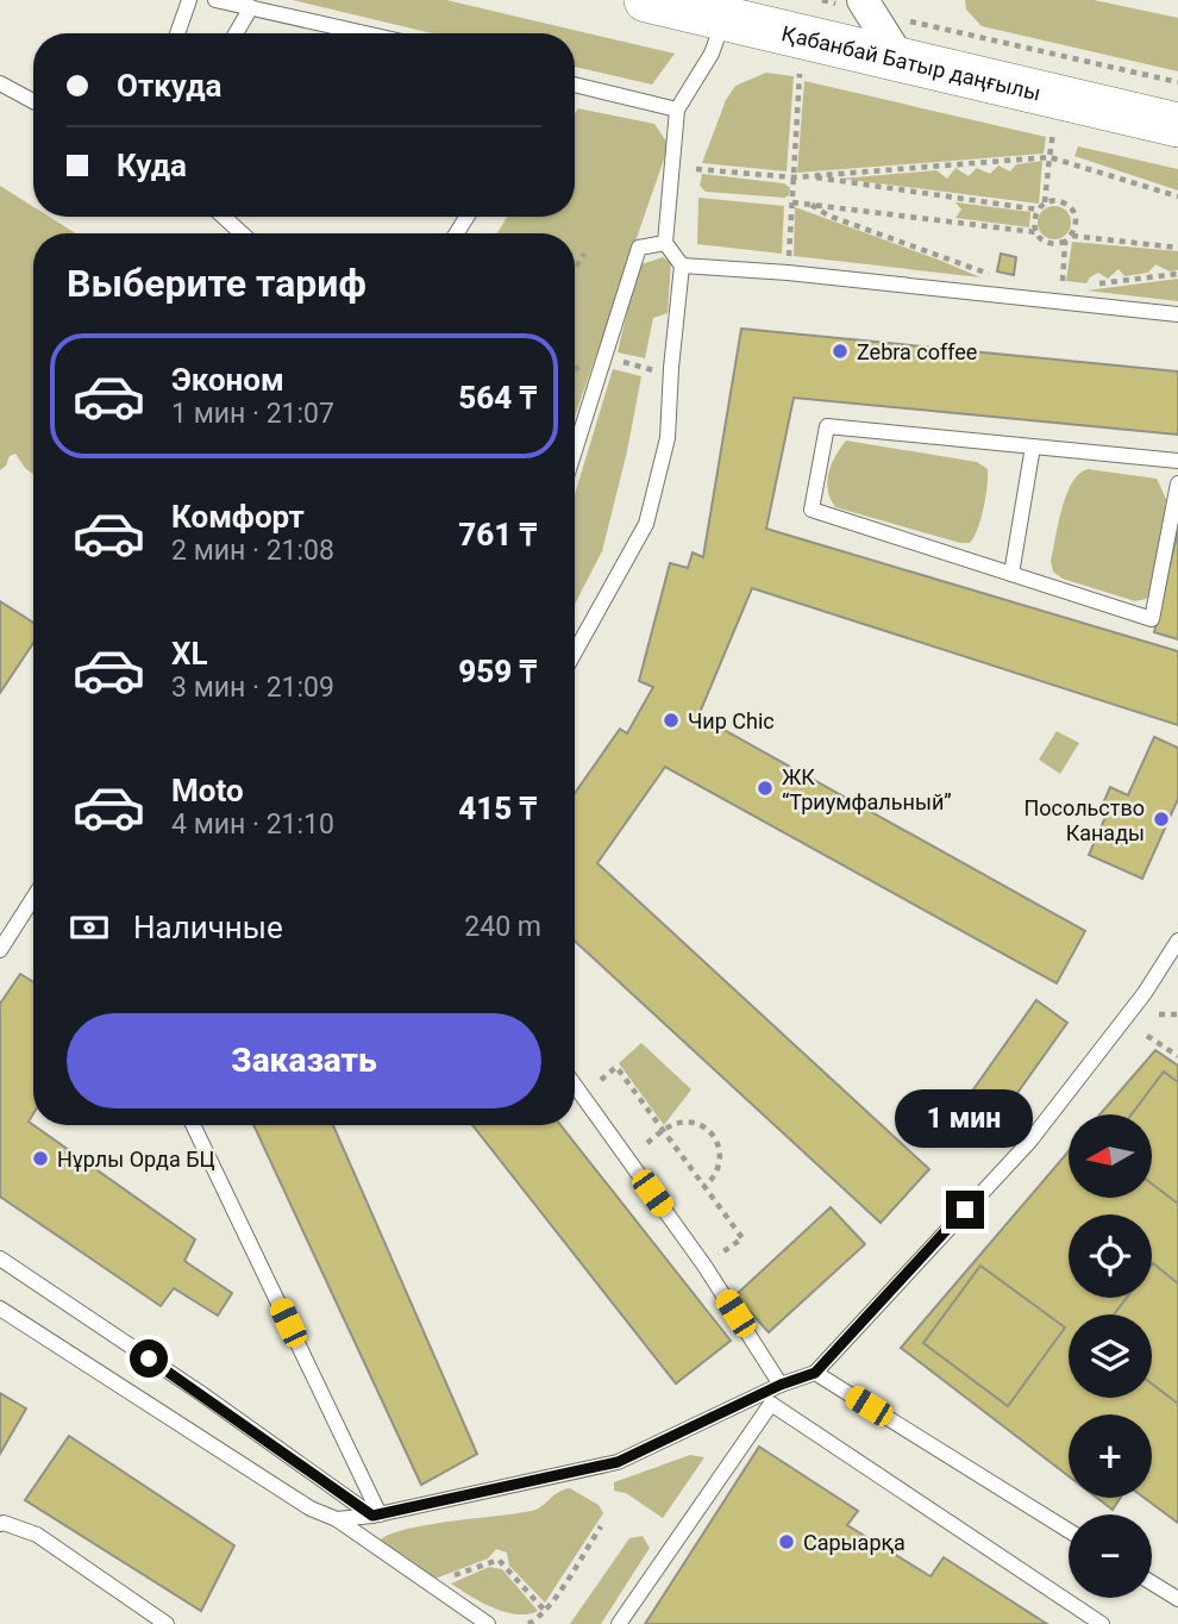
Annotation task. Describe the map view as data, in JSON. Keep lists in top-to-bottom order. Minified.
{"streets":{"main road":["Қабанбай Батыр даңғылы"]},"places":["Zebra coffee","Чир Chic","ЖК “Триумфальный”","Посольство Канады","Нұрлы Орда БЦ","Сарыарқа"],"north":"left","page":{"banner":["Откуда","Куда"],"heading":"Выберите тариф","list":[{"name":"Эконом","note":"1 мин · 21:07","value":"564 ₸"},{"name":"Комфорт","note":"2 мин · 21:08","value":"761 ₸"},{"name":"XL","note":"3 мин · 21:09","value":"959 ₸"},{"name":"Moto","note":"4 мин · 21:10","value":"415 ₸"}],"pay":["Наличные","240 m"],"buttons":"Заказать","bubble":"1 мин","map_buttons":["+","−"]}}
